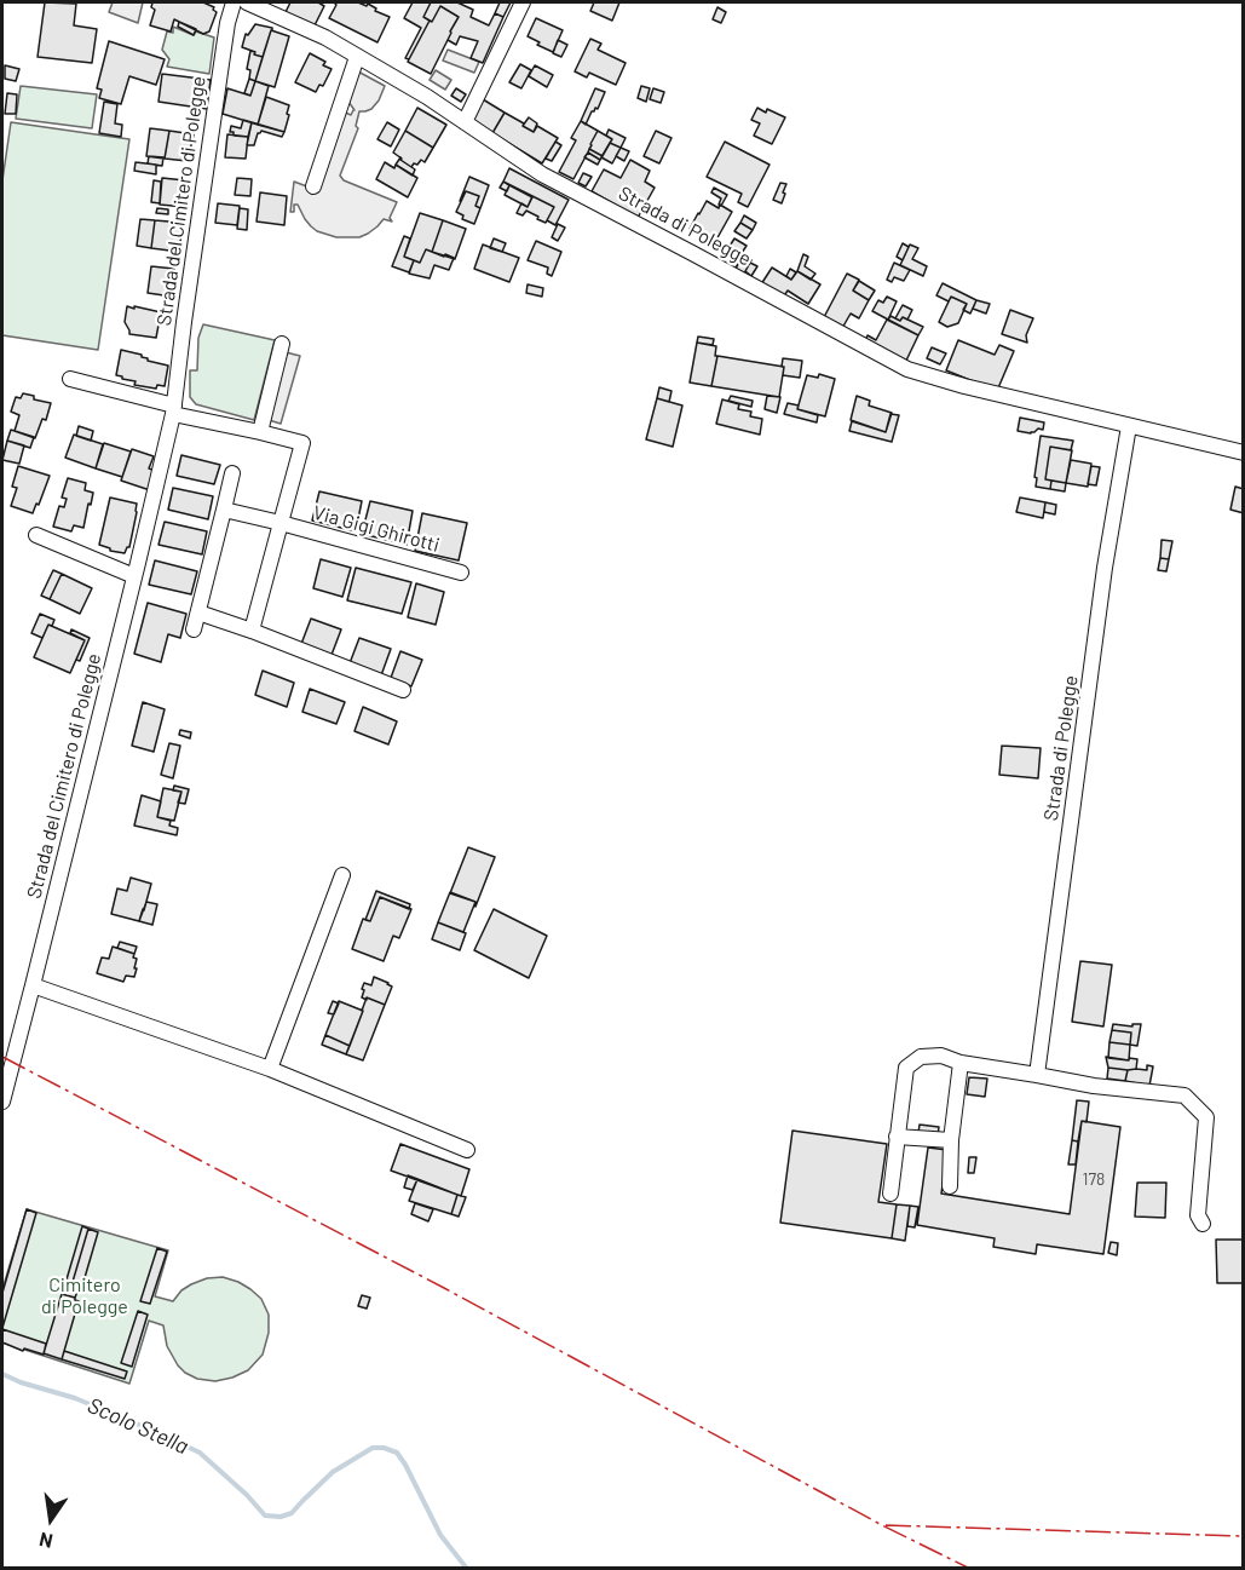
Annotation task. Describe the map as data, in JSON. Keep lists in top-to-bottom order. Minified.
{"streets":{"street":["Strada del Cimitero di Polegge","Strada di Polegge","Via Gigi Ghirotti"]},"crossings":[["Strada del Cimitero di Polegge","Via Gigi Ghirotti"]],"water":["Scolo Stella"],"parks":["Cimitero di Polegge"],"house_numbers":["178"],"north":"bottom"}
